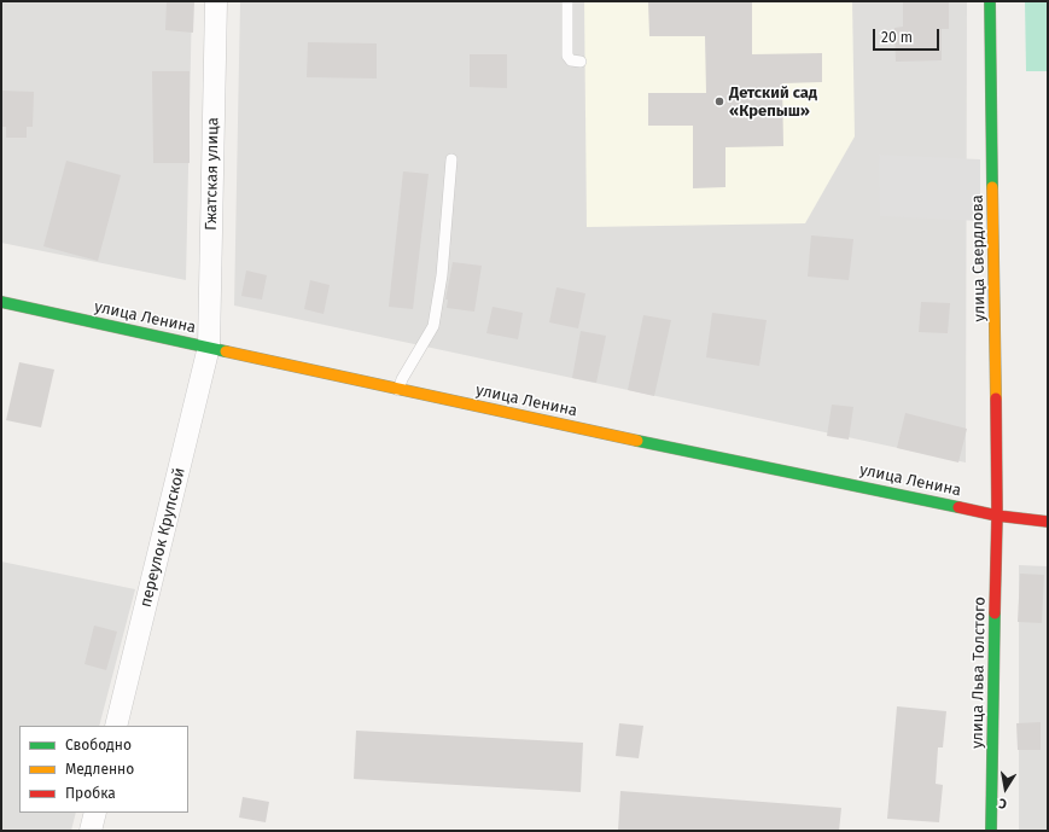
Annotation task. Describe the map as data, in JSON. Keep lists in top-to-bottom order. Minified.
{"streets":{"main road":["улица Свердлова","улица Ленина","улица Льва Толстого"],"street":["Гжатская улица","переулок Крупской"]},"crossings":[["Гжатская улица","улица Ленина"],["Гжатская улица","переулок Крупской"],["улица Свердлова","улица Ленина"],["улица Свердлова","улица Льва Толстого"],["улица Ленина","переулок Крупской"],["улица Ленина","улица Льва Толстого"]],"places":["Детский сад «Крепыш»"],"legend":["Свободно","Медленно","Пробка"],"scale_bar":"20 m","north":"bottom"}
